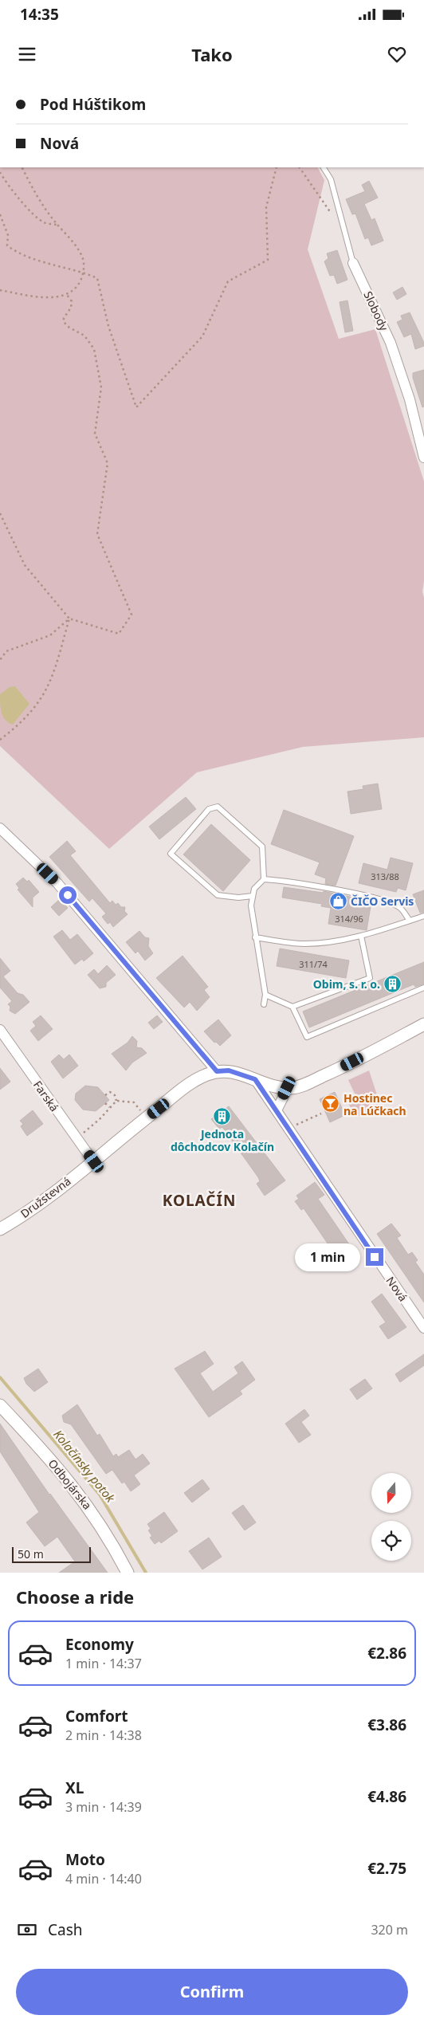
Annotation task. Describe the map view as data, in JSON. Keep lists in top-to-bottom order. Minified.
{"streets":{"street":["Slobody","Farská","Družstevná","Nová","Odbojárska"]},"crossings":[["Farská","Družstevná"],["Družstevná","Nová"]],"districts":["KOLAČÍN"],"water":["Kolačínsky potok"],"places":{"shop":["ČIČO Servis"],"building":["Obim, s. r. o.","Jednota dôchodcov Kolačín"],"bar":["Hostinec na Lúčkach"]},"house_numbers":["313/88","314/96","311/74"],"scale_bar":"50 m","north":"bottom","page":{"status":"14:35","header":"Tako","banner":["Pod Húštikom","Nová"],"bubble":"1 min","scale":"50 m","heading":"Choose a ride","list":[{"name":"Economy","note":"1 min · 14:37","value":"€2.86"},{"name":"Comfort","note":"2 min · 14:38","value":"€3.86"},{"name":"XL","note":"3 min · 14:39","value":"€4.86"},{"name":"Moto","note":"4 min · 14:40","value":"€2.75"}],"pay":["Cash","320 m"],"buttons":"Confirm"}}
